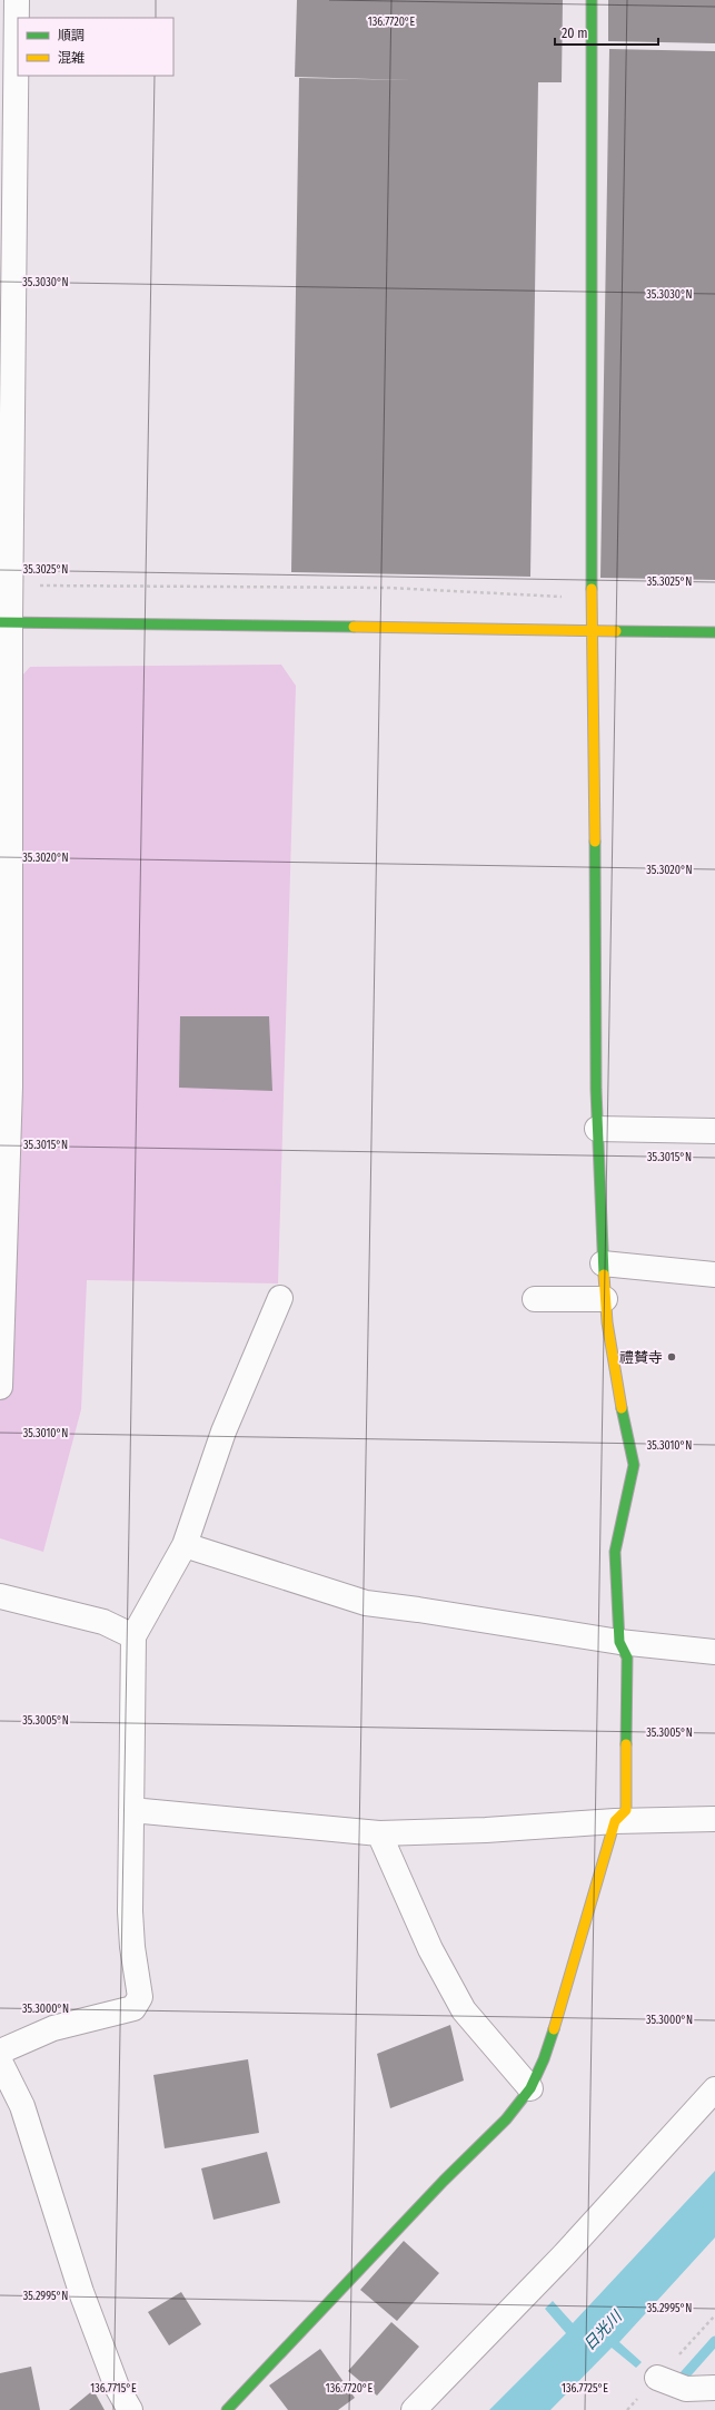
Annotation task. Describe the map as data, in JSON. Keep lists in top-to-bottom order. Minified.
{"water":["日光川"],"places":["禮賛寺"],"legend":["順調","混雑"],"scale_bar":"20 m","coordinates":["136.7720°E","35.3030°N","35.3025°N","35.3020°N","35.3015°N","35.3010°N","35.3005°N","35.3000°N","35.2995°N","136.7715°E","136.7725°E"]}
